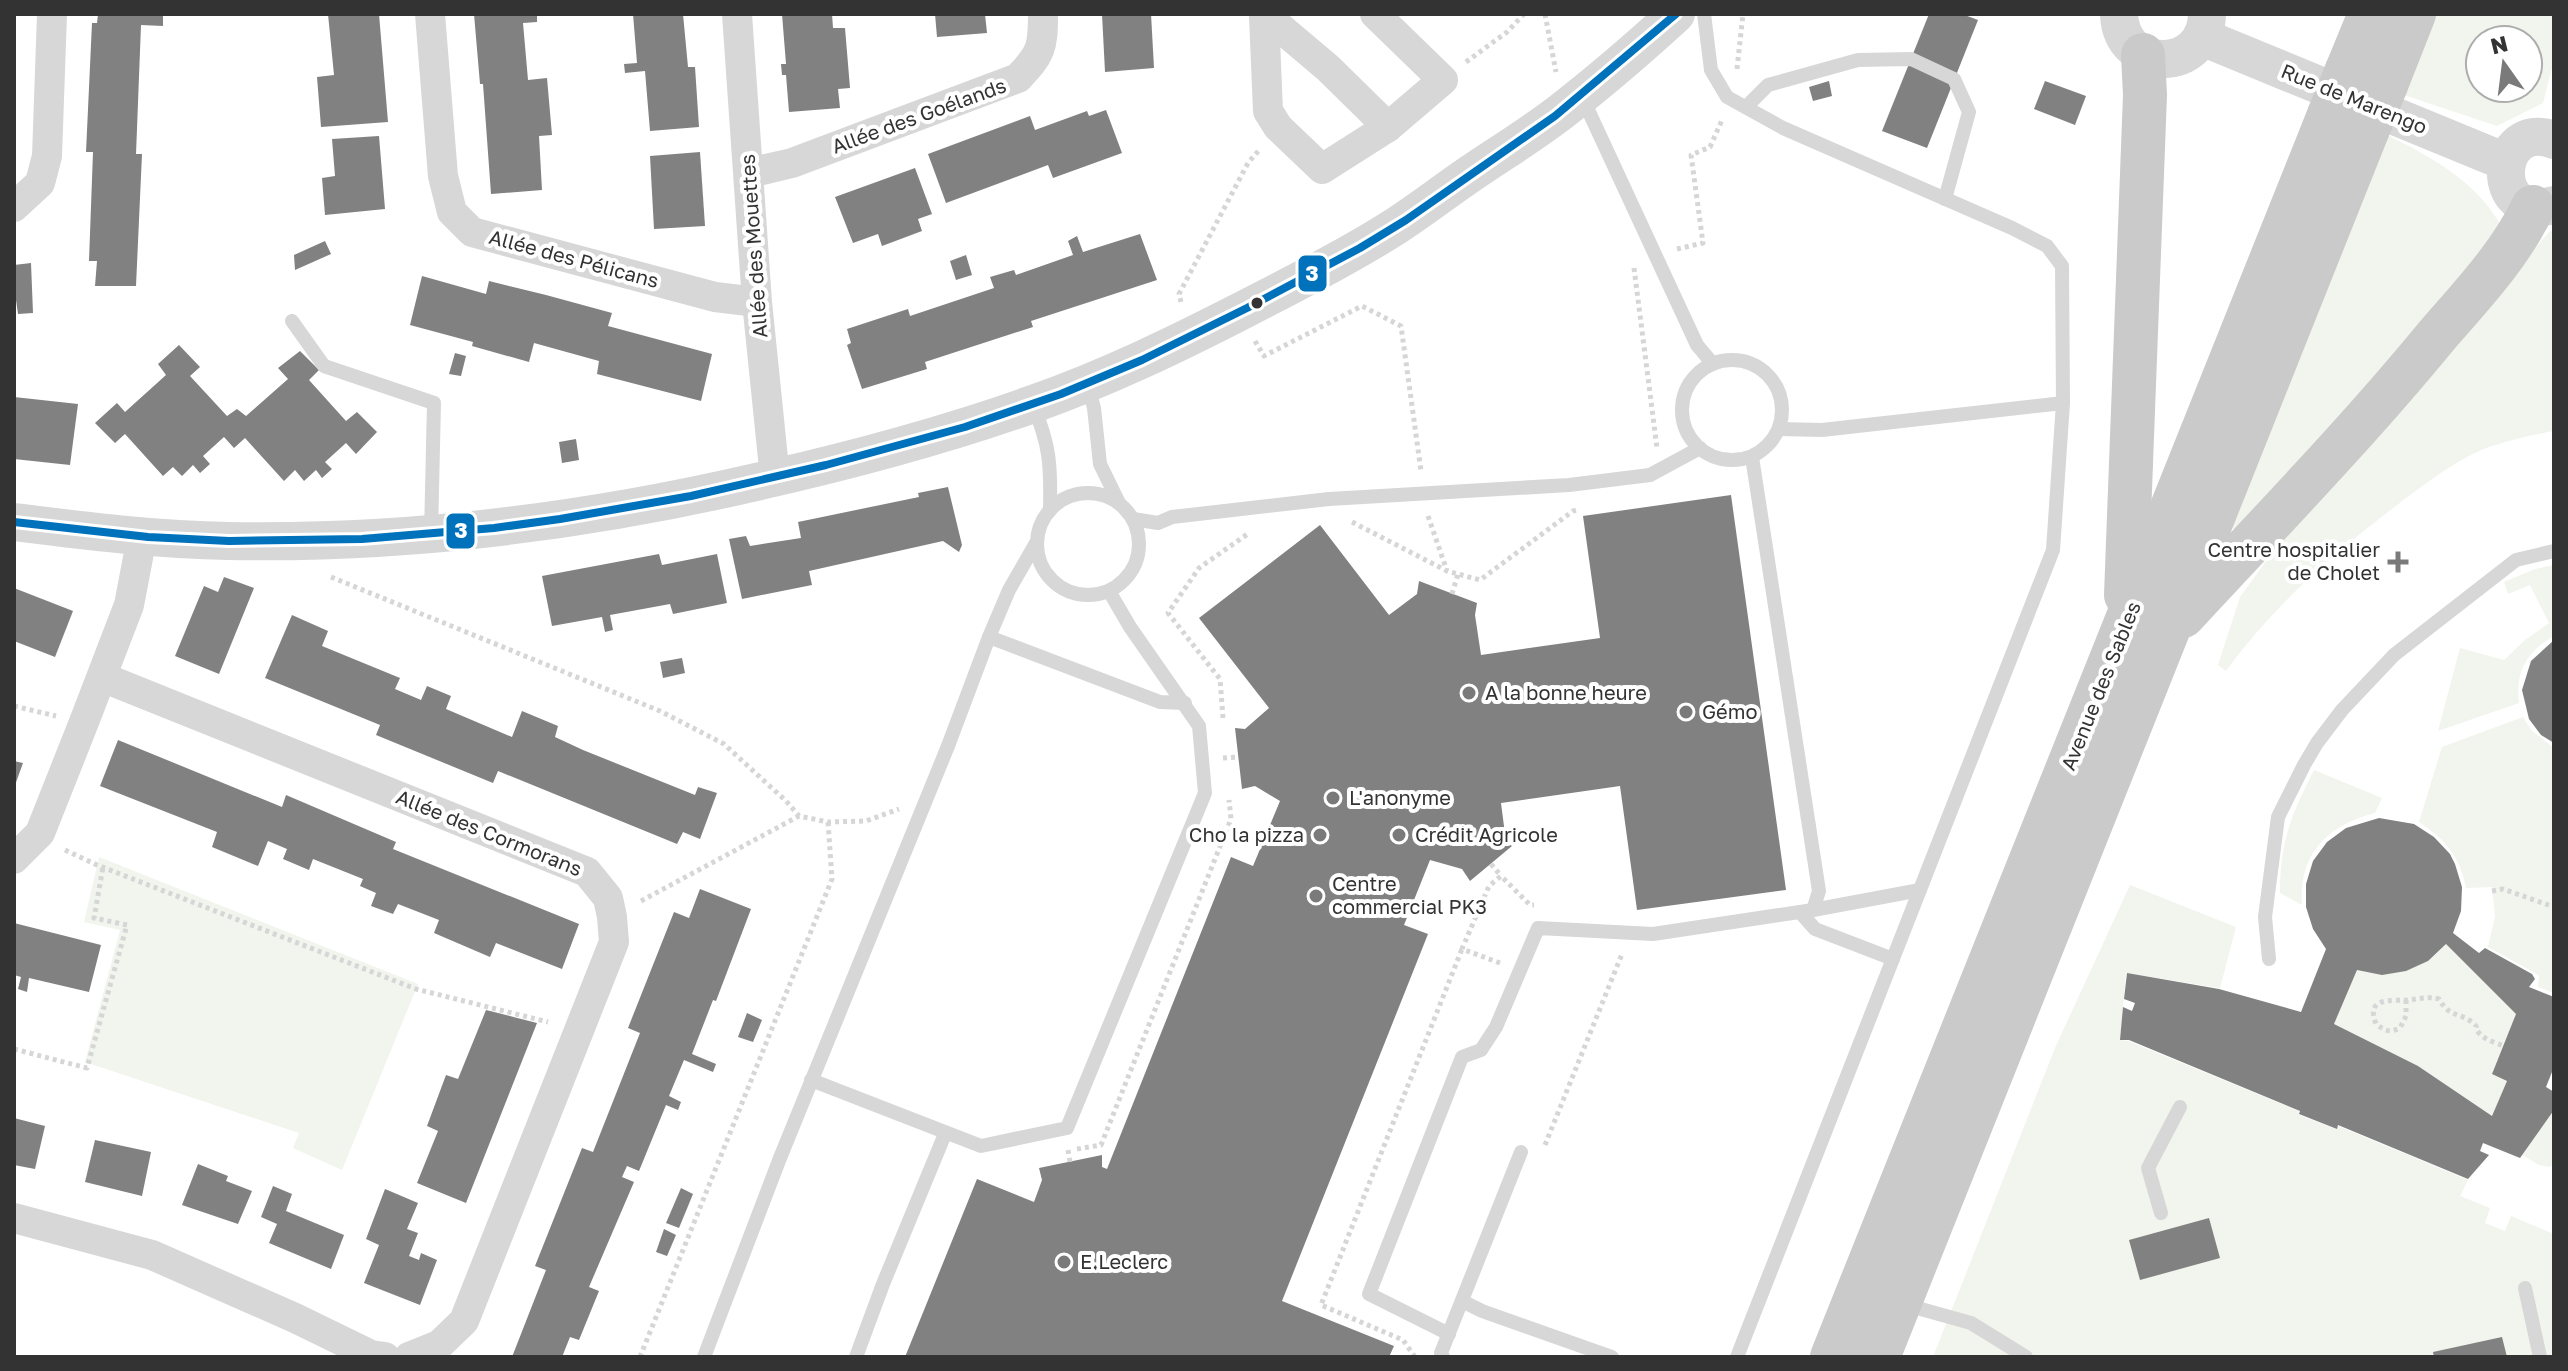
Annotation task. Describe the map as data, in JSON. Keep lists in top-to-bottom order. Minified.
{"streets":{"main road":["Avenue des Sables"],"street":["Rue de Marengo","Allée des Goélands","Allée des Mouettes","Allée des Pélicans","Allée des Cormorans"]},"crossings":[["Rue de Marengo","Avenue des Sables"],["Allée des Goélands","Allée des Mouettes"],["Allée des Mouettes","Allée des Pélicans"]],"places":{"health":["Centre hospitalier de Cholet"],"other":["A la bonne heure","Gémo","L'anonyme","Cho la pizza","Crédit Agricole","Centre commercial PK3","E.Leclerc"]},"lines":["transit line 3"],"north":"top"}
